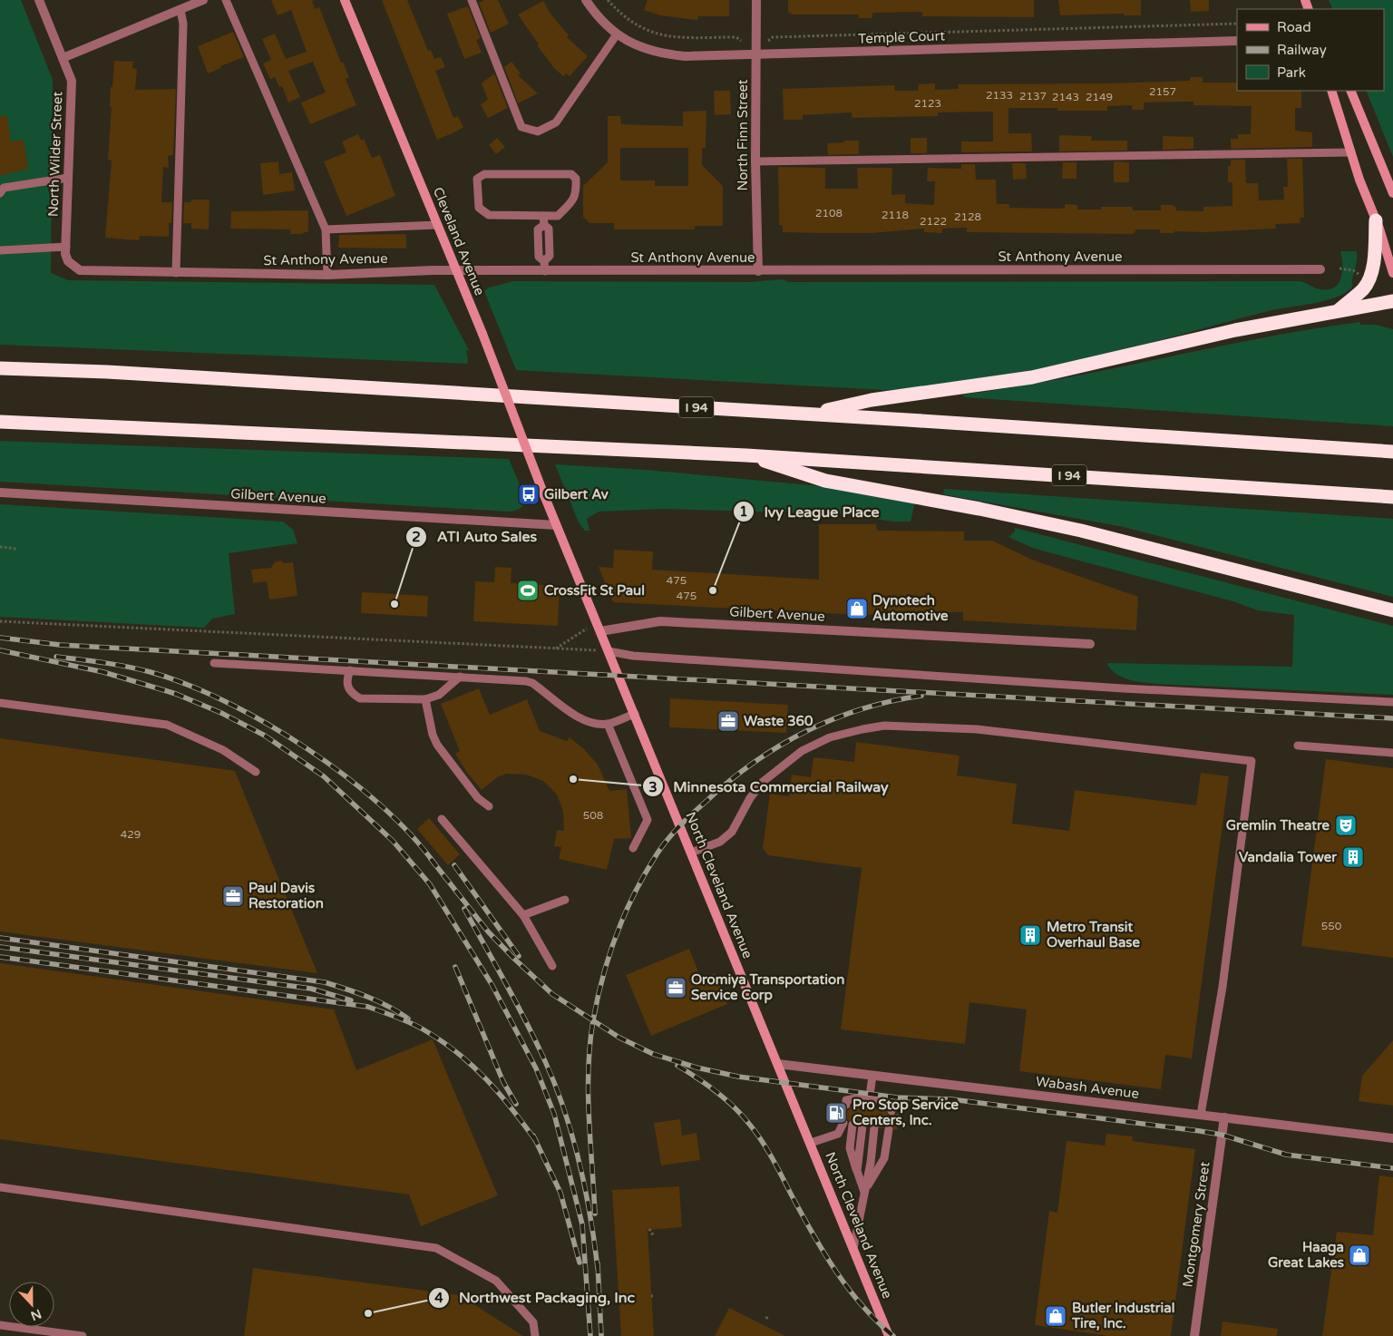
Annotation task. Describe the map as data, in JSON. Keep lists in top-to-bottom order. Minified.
{"streets":{"highway":["I 94"],"street":["Temple Court","North Finn Street","North Wilder Street","Cleveland Avenue","St Anthony Avenue","Gilbert Avenue","North Cleveland Avenue","Wabash Avenue","Montgomery Street"]},"crossings":[["Temple Court","North Finn Street"],["North Finn Street","St Anthony Avenue"],["North Wilder Street","St Anthony Avenue"],["Cleveland Avenue","St Anthony Avenue"],["Cleveland Avenue","North Cleveland Avenue"],["Gilbert Avenue","North Cleveland Avenue"],["North Cleveland Avenue","Wabash Avenue"],["Wabash Avenue","Montgomery Street"]],"places":{"bus stop":["Gilbert Av"],"sports":["CrossFit St Paul"],"other":["Ivy League Place","ATI Auto Sales","Minnesota Commercial Railway","Northwest Packaging, Inc"],"shop":["Dynotech Automotive","Haaga Great Lakes","Butler Industrial Tire, Inc."],"office":["Waste 360","Paul Davis Restoration","Oromiya Transportation Service Corp"],"theatre":["Gremlin Theatre"],"building":["Vandalia Tower","Metro Transit Overhaul Base"],"fuel station":["Pro Stop Service Centers, Inc."]},"house_numbers":["2157","2133","2137","2143","2149","2123","2108","2118","2128","2122","475","475","508","429","550"],"legend":["Road","Railway","Park"],"north":"bottom"}
